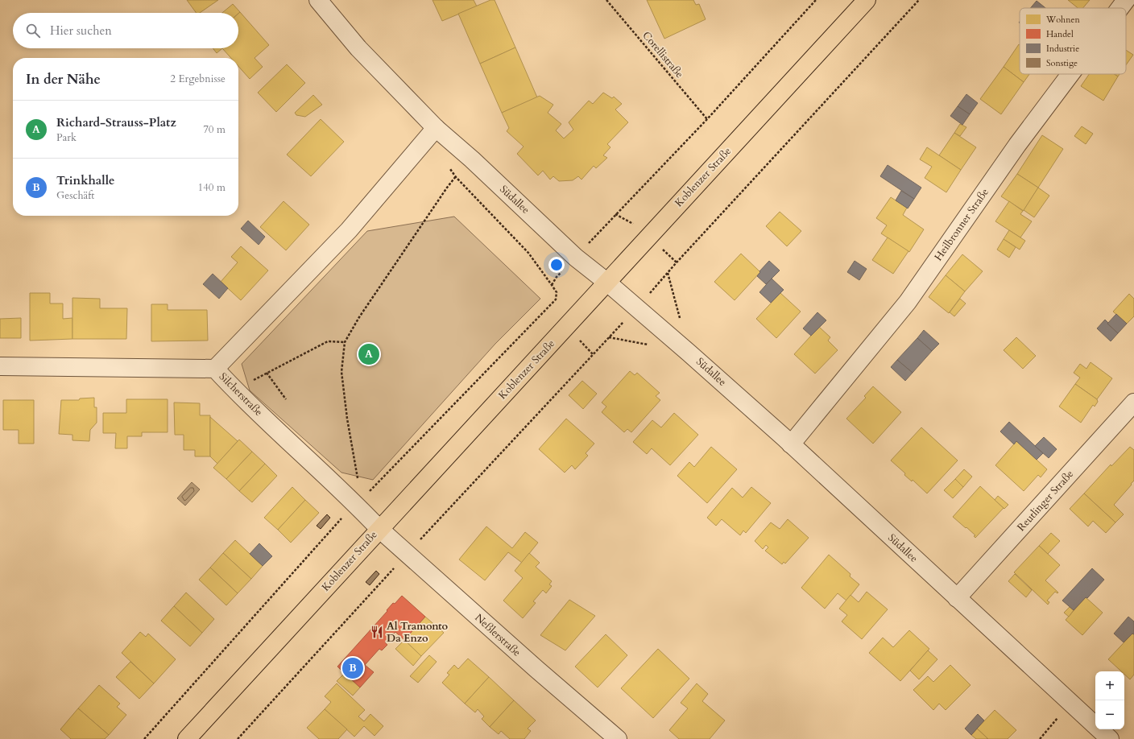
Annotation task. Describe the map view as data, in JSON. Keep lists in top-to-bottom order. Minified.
{"streets":{"main road":["Koblenzer Straße"],"street":["Südallee","Heilbronner Straße","Silcherstraße","Reutlinger Straße","Neßlerstraße"],"path":["Corellistraße"]},"crossings":[["Koblenzer Straße","Südallee"],["Koblenzer Straße","Silcherstraße"],["Koblenzer Straße","Neßlerstraße"],["Südallee","Heilbronner Straße"],["Südallee","Reutlinger Straße"],["Silcherstraße","Neßlerstraße"]],"places":{"restaurant":["Al Tramonto Da Enzo"]},"legend":["Wohnen","Handel","Industrie","Sonstige"],"page":{"search":"Hier suchen","heading":["In der Nähe","2 Ergebnisse"],"list":[{"mark":"A","name":"Richard-Strauss-Platz","note":"Park","value":"70 m"},{"mark":"B","name":"Trinkhalle","note":"Geschäft","value":"140 m"}],"pins":["A","B"],"map_buttons":["+","−"]}}
